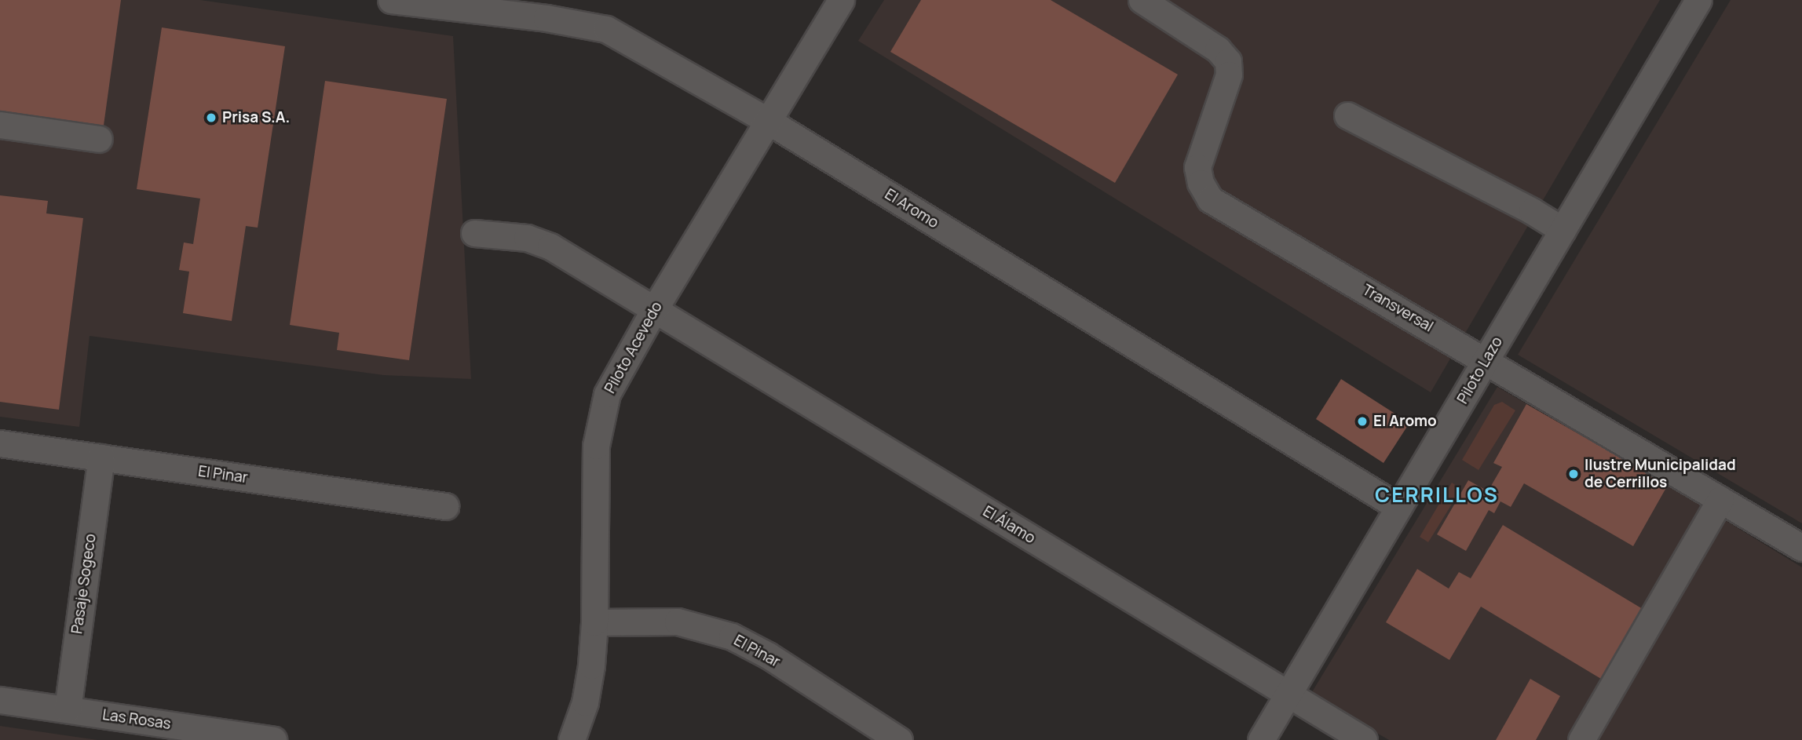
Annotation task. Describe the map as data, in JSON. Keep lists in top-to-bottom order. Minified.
{"streets":{"street":["El Aromo","Transversal","Piloto Acevedo","Piloto Lazo","El Pinar","El Álamo","Pasaje Sogeco","Las Rosas"]},"crossings":[["El Aromo","Piloto Acevedo"],["El Aromo","Piloto Lazo"],["Transversal","Piloto Lazo"],["Piloto Acevedo","El Pinar"],["Piloto Acevedo","El Álamo"],["Piloto Lazo","El Álamo"],["El Pinar","Pasaje Sogeco"],["Pasaje Sogeco","Las Rosas"]],"districts":["CERRILLOS"],"places":["Prisa S.A.","El Aromo","Ilustre Municipalidad de Cerrillos"]}
